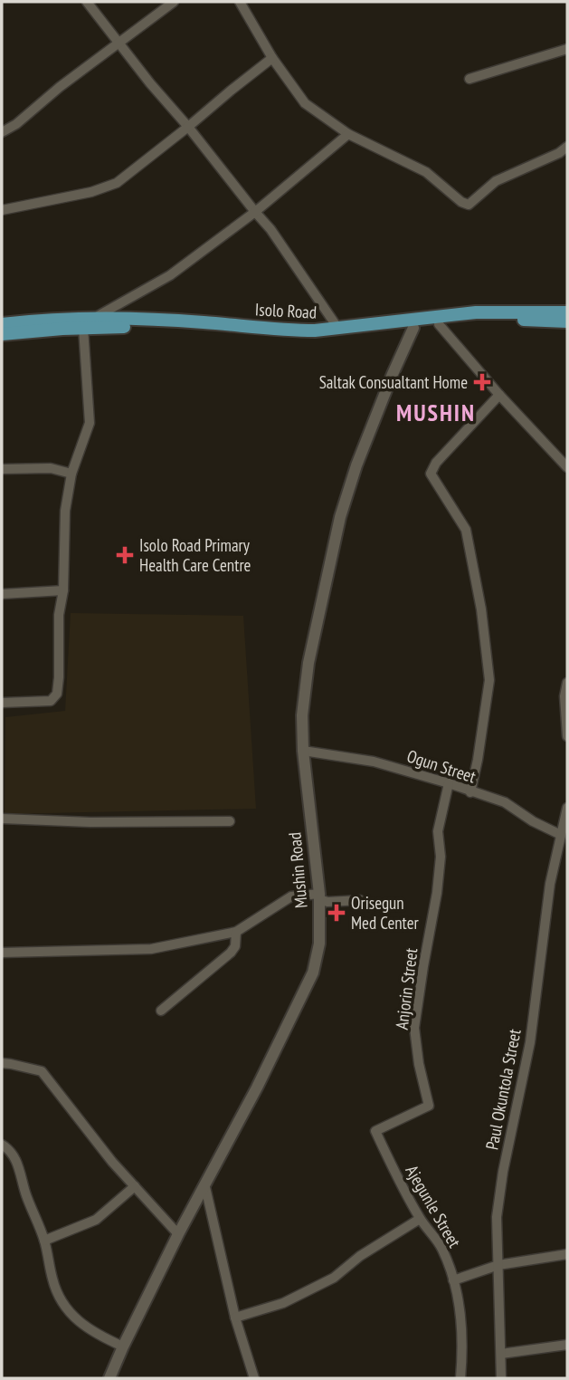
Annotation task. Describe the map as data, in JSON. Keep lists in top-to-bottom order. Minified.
{"streets":{"main road":["Isolo Road","Mushin Road"],"street":["Ogun Street","Anjorin Street","Paul Okuntola Street","Ajegunle Street"]},"crossings":[["Isolo Road","Mushin Road"],["Ogun Street","Mushin Road"],["Ogun Street","Anjorin Street"],["Ogun Street","Paul Okuntola Street"],["Anjorin Street","Ajegunle Street"]],"districts":["MUSHIN"],"places":{"health":["Saltak Consualtant Home","Isolo Road Primary Health Care Centre","Orisegun Med Center"]}}
